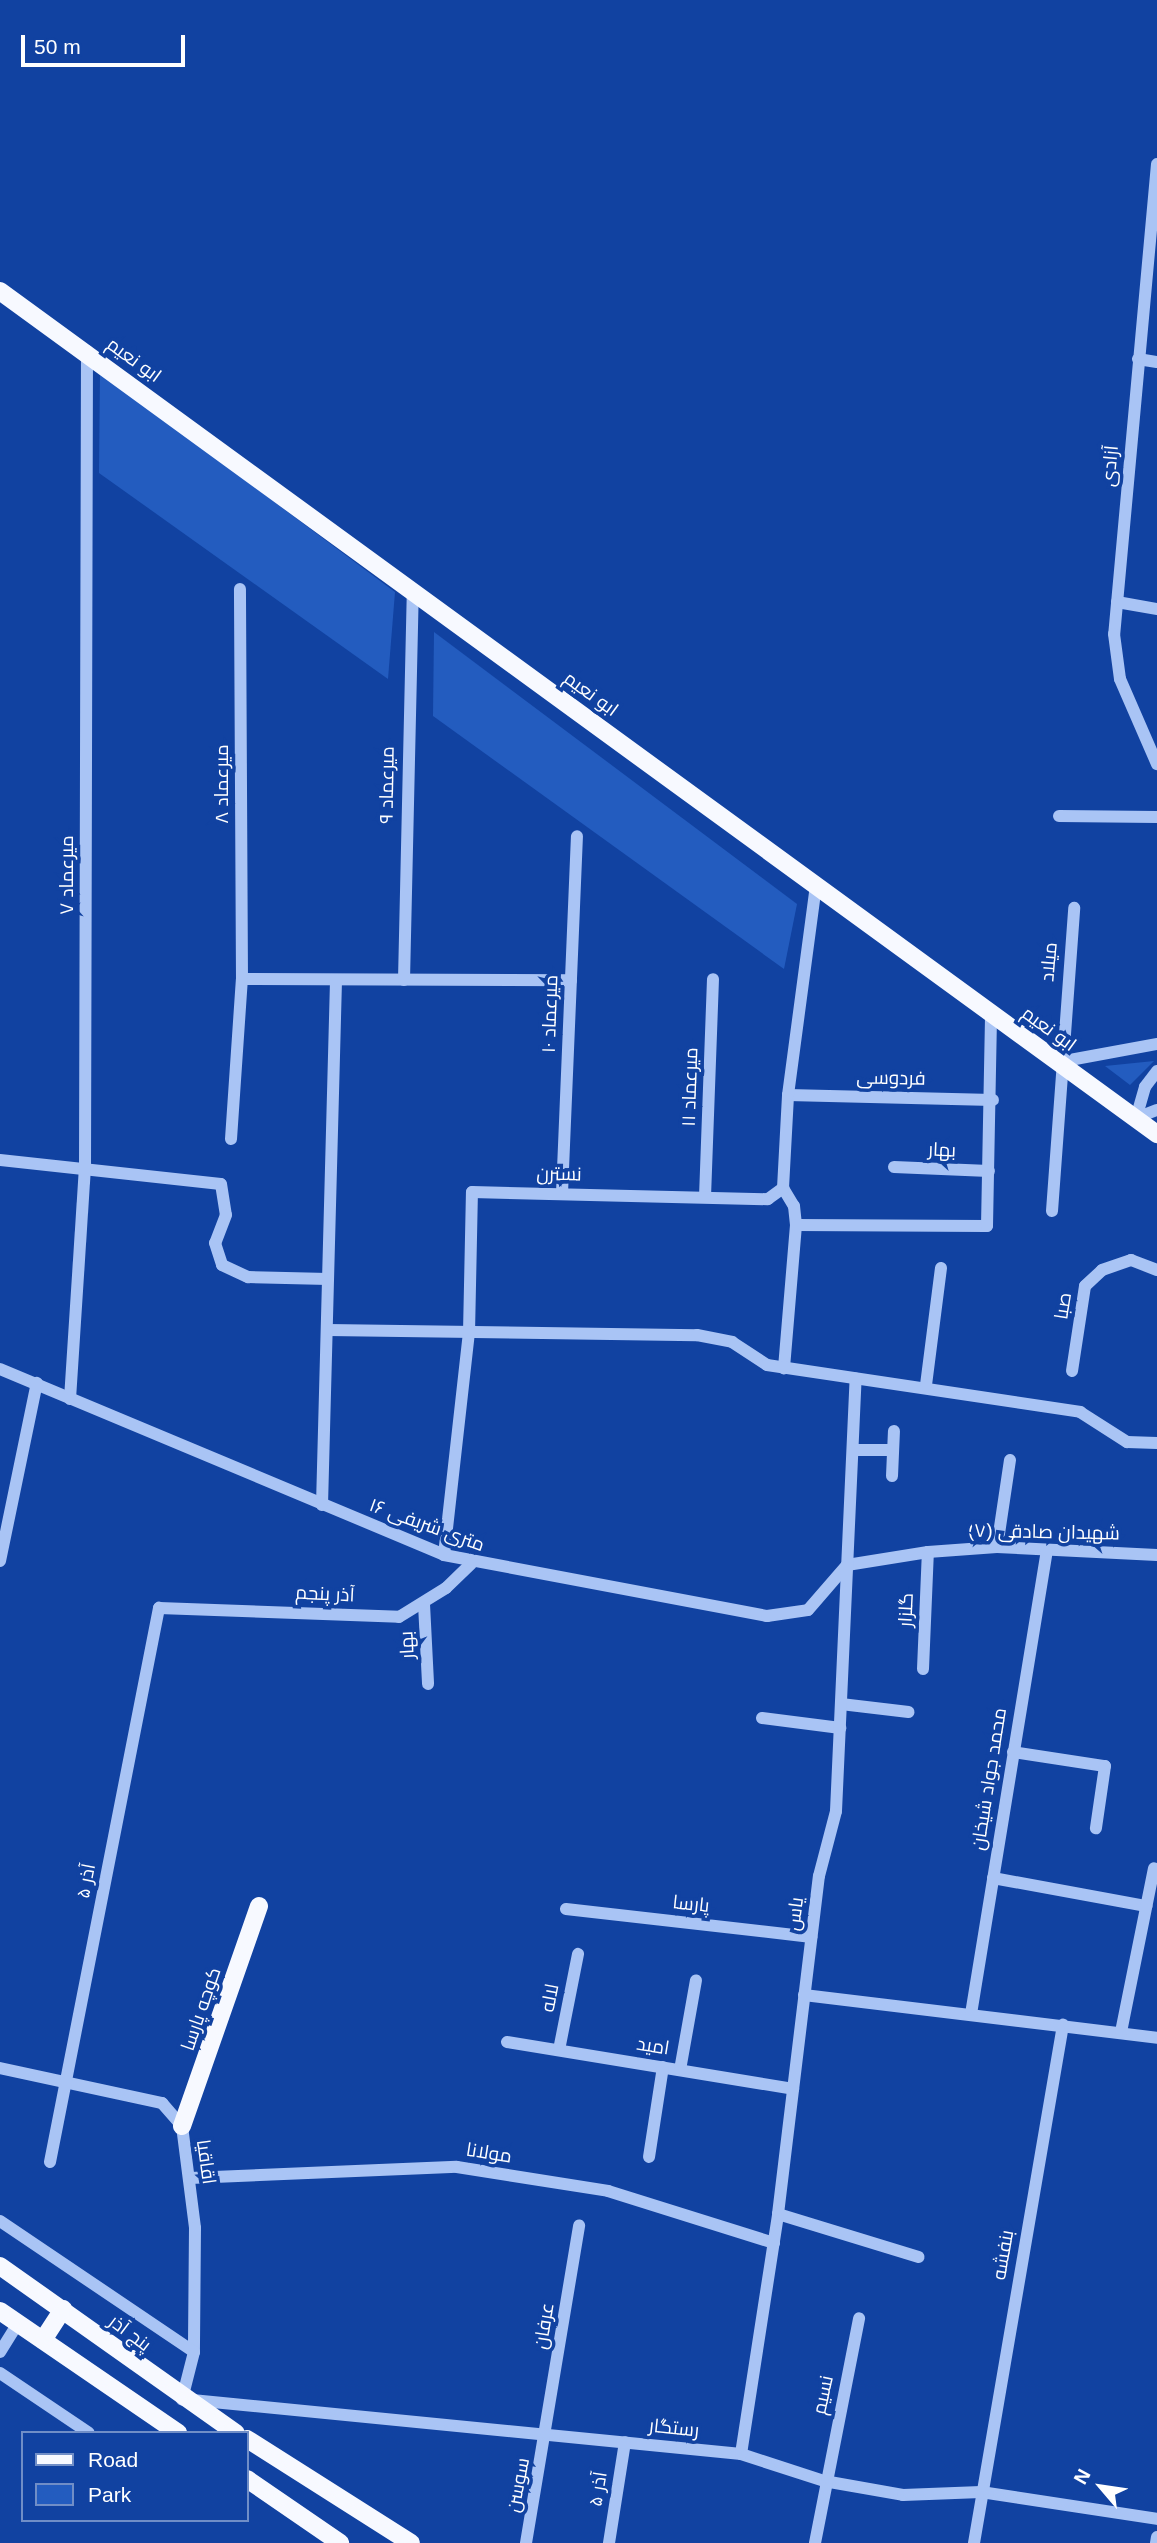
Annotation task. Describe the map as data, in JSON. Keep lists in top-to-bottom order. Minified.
{"streets":{"main road":["ابو نعیم","کوچه پارسا","پنج آذر"],"street":["آزادی","میرعماد ۸","میرعماد ۹","میرعماد ۷","میلاد","میرعماد ۱۰","فردوسی","میرعماد ۱۱","بهار","نسترن","صبا","۱۶ متری شریفی","شهیدان صادقی (۷)","آذر پنجم","گلزار","محمد جواد شیخان","آذر ۵","پارسا","یاس","لاله","امید","مولانا","اقاقیا","بنفشه","عرفان","نسیم","رستگار","سوسن"]},"crossings":[["ابو نعیم","میرعماد ۹"],["ابو نعیم","میرعماد ۷"],["ابو نعیم","میلاد"],["میرعماد ۷","۱۶ متری شریفی"],["میرعماد ۱۰","نسترن"],["میرعماد ۱۱","نسترن"],["بهار","آذر پنجم"],["۱۶ متری شریفی","شهیدان صادقی (۷)"],["۱۶ متری شریفی","آذر پنجم"],["۱۶ متری شریفی","یاس"],["شهیدان صادقی (۷)","گلزار"],["شهیدان صادقی (۷)","محمد جواد شیخان"],["شهیدان صادقی (۷)","یاس"],["آذر پنجم","آذر ۵"],["آذر ۵","اقاقیا"],["آذر ۵","رستگار"],["پارسا","یاس"],["یاس","امید"],["یاس","مولانا"],["یاس","رستگار"],["لاله","امید"],["کوچه پارسا","اقاقیا"],["مولانا","اقاقیا"],["اقاقیا","پنج آذر"],["اقاقیا","رستگار"],["بنفشه","رستگار"],["عرفان","رستگار"],["عرفان","سوسن"],["پنج آذر","رستگار"],["نسیم","رستگار"],["رستگار","سوسن"]],"legend":["Road","Park"],"scale_bar":"50 m","north":"top left"}
